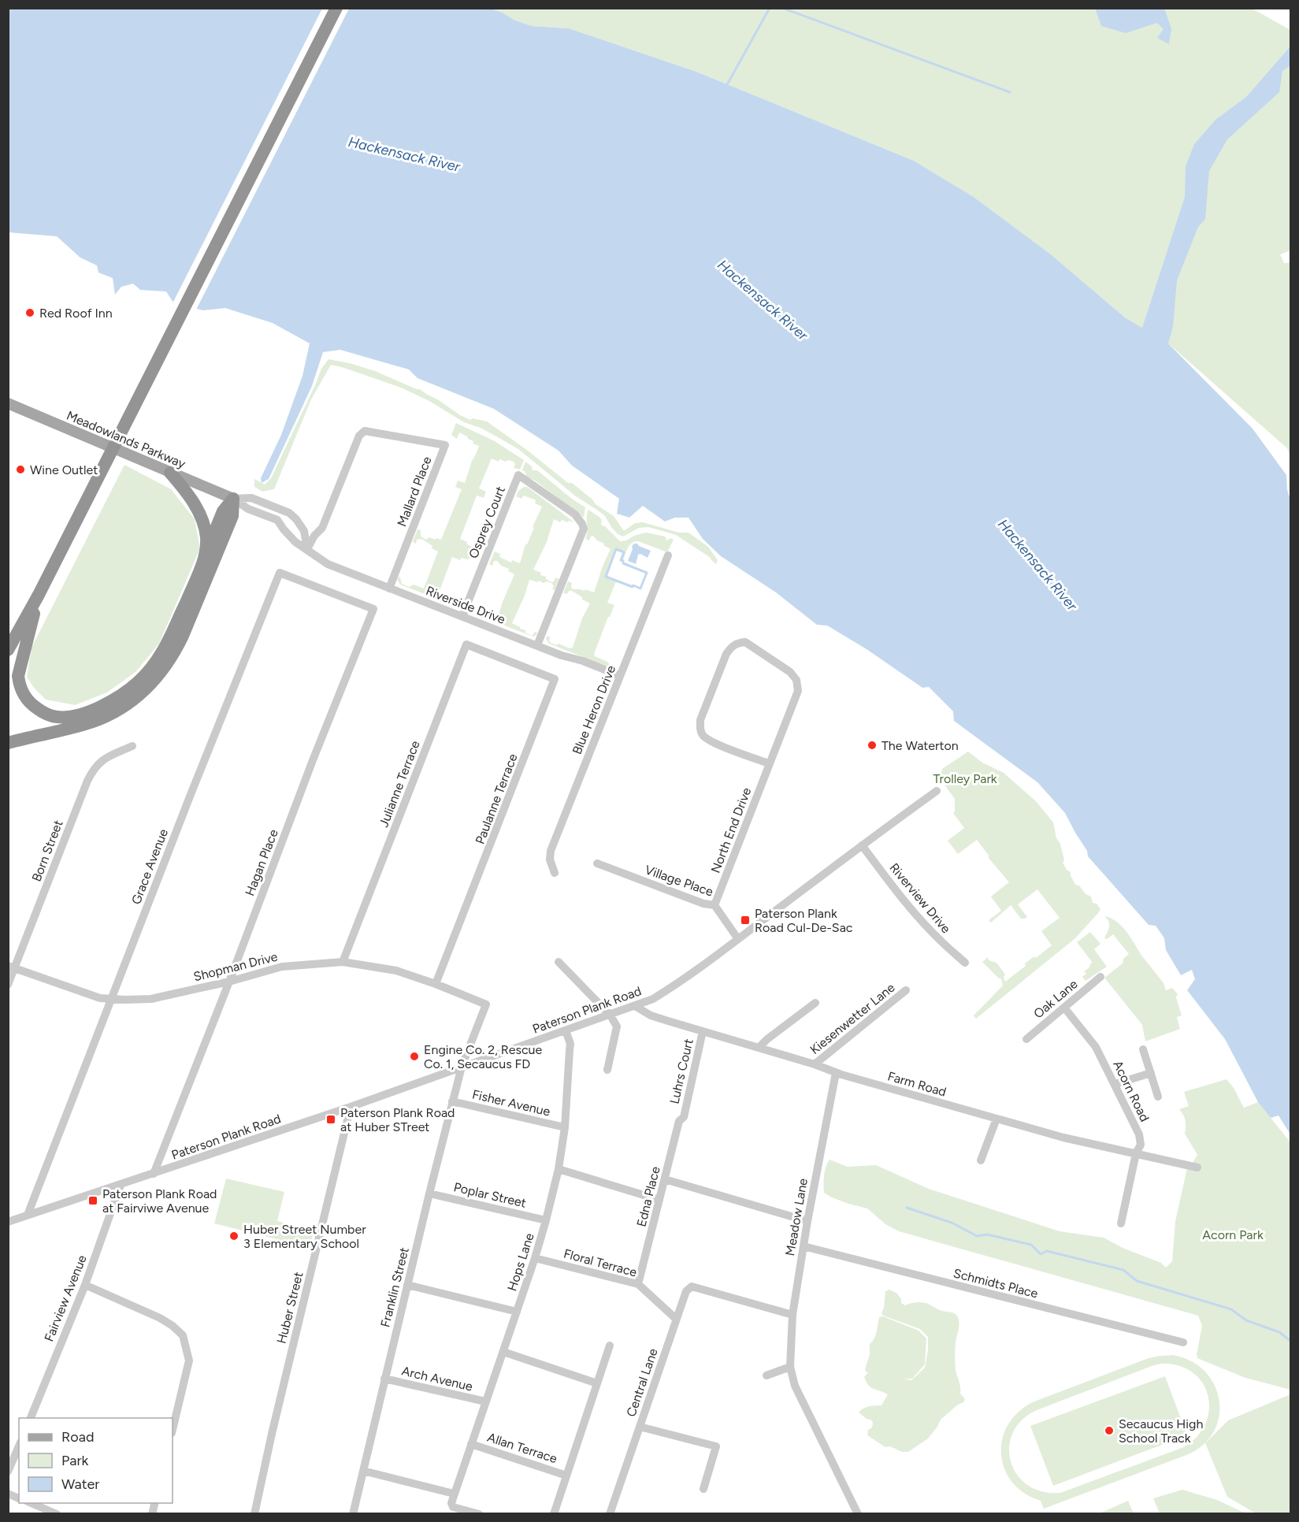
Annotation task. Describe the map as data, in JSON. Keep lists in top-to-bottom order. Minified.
{"streets":{"main road":["Meadowlands Parkway"],"street":["Mallard Place","Osprey Court","Riverside Drive","Blue Heron Drive","Julianne Terrace","Paulanne Terrace","North End Drive","Born Street","Hagan Place","Grace Avenue","Village Place","Riverview Drive","Shopman Drive","Oak Lane","Paterson Plank Road","Kiesenwetter Lane","Luhrs Court","Farm Road","Acorn Road","Fisher Avenue","Poplar Street","Edna Place","Meadow Lane","Hops Lane","Floral Terrace","Schmidts Place","Franklin Street","Fairview Avenue","Huber Street","Arch Avenue","Central Lane","Allan Terrace"]},"crossings":[["Meadowlands Parkway","Riverside Drive"],["Mallard Place","Riverside Drive"],["Osprey Court","Riverside Drive"],["Riverside Drive","Blue Heron Drive"],["Julianne Terrace","Paulanne Terrace"],["Julianne Terrace","Shopman Drive"],["Paulanne Terrace","Shopman Drive"],["North End Drive","Village Place"],["Born Street","Shopman Drive"],["Hagan Place","Grace Avenue"],["Hagan Place","Shopman Drive"],["Hagan Place","Paterson Plank Road"],["Grace Avenue","Shopman Drive"],["Grace Avenue","Paterson Plank Road"],["Village Place","Paterson Plank Road"],["Riverview Drive","Paterson Plank Road"],["Shopman Drive","Paterson Plank Road"],["Shopman Drive","Franklin Street"],["Oak Lane","Acorn Road"],["Paterson Plank Road","Farm Road"],["Paterson Plank Road","Hops Lane"],["Paterson Plank Road","Franklin Street"],["Paterson Plank Road","Fairview Avenue"],["Paterson Plank Road","Huber Street"],["Kiesenwetter Lane","Farm Road"],["Luhrs Court","Farm Road"],["Luhrs Court","Edna Place"],["Farm Road","Acorn Road"],["Farm Road","Meadow Lane"],["Fisher Avenue","Hops Lane"],["Fisher Avenue","Franklin Street"],["Poplar Street","Hops Lane"],["Poplar Street","Franklin Street"],["Edna Place","Floral Terrace"],["Meadow Lane","Schmidts Place"],["Meadow Lane","Central Lane"],["Hops Lane","Floral Terrace"],["Hops Lane","Arch Avenue"],["Hops Lane","Allan Terrace"],["Floral Terrace","Central Lane"],["Franklin Street","Arch Avenue"]],"water":["Hackensack River"],"parks":["Trolley Park","Acorn Park"],"places":{"other":["Red Roof Inn","Wine Outlet","The Waterton","Engine Co. 2, Rescue Co. 1, Secaucus FD","Huber Street Number 3 Elementary School","Secaucus High School Track"],"transit":["Paterson Plank Road Cul-De-Sac","Paterson Plank Road at Huber STreet","Paterson Plank Road at Fairviwe Avenue"]},"legend":["Road","Park","Water"]}
